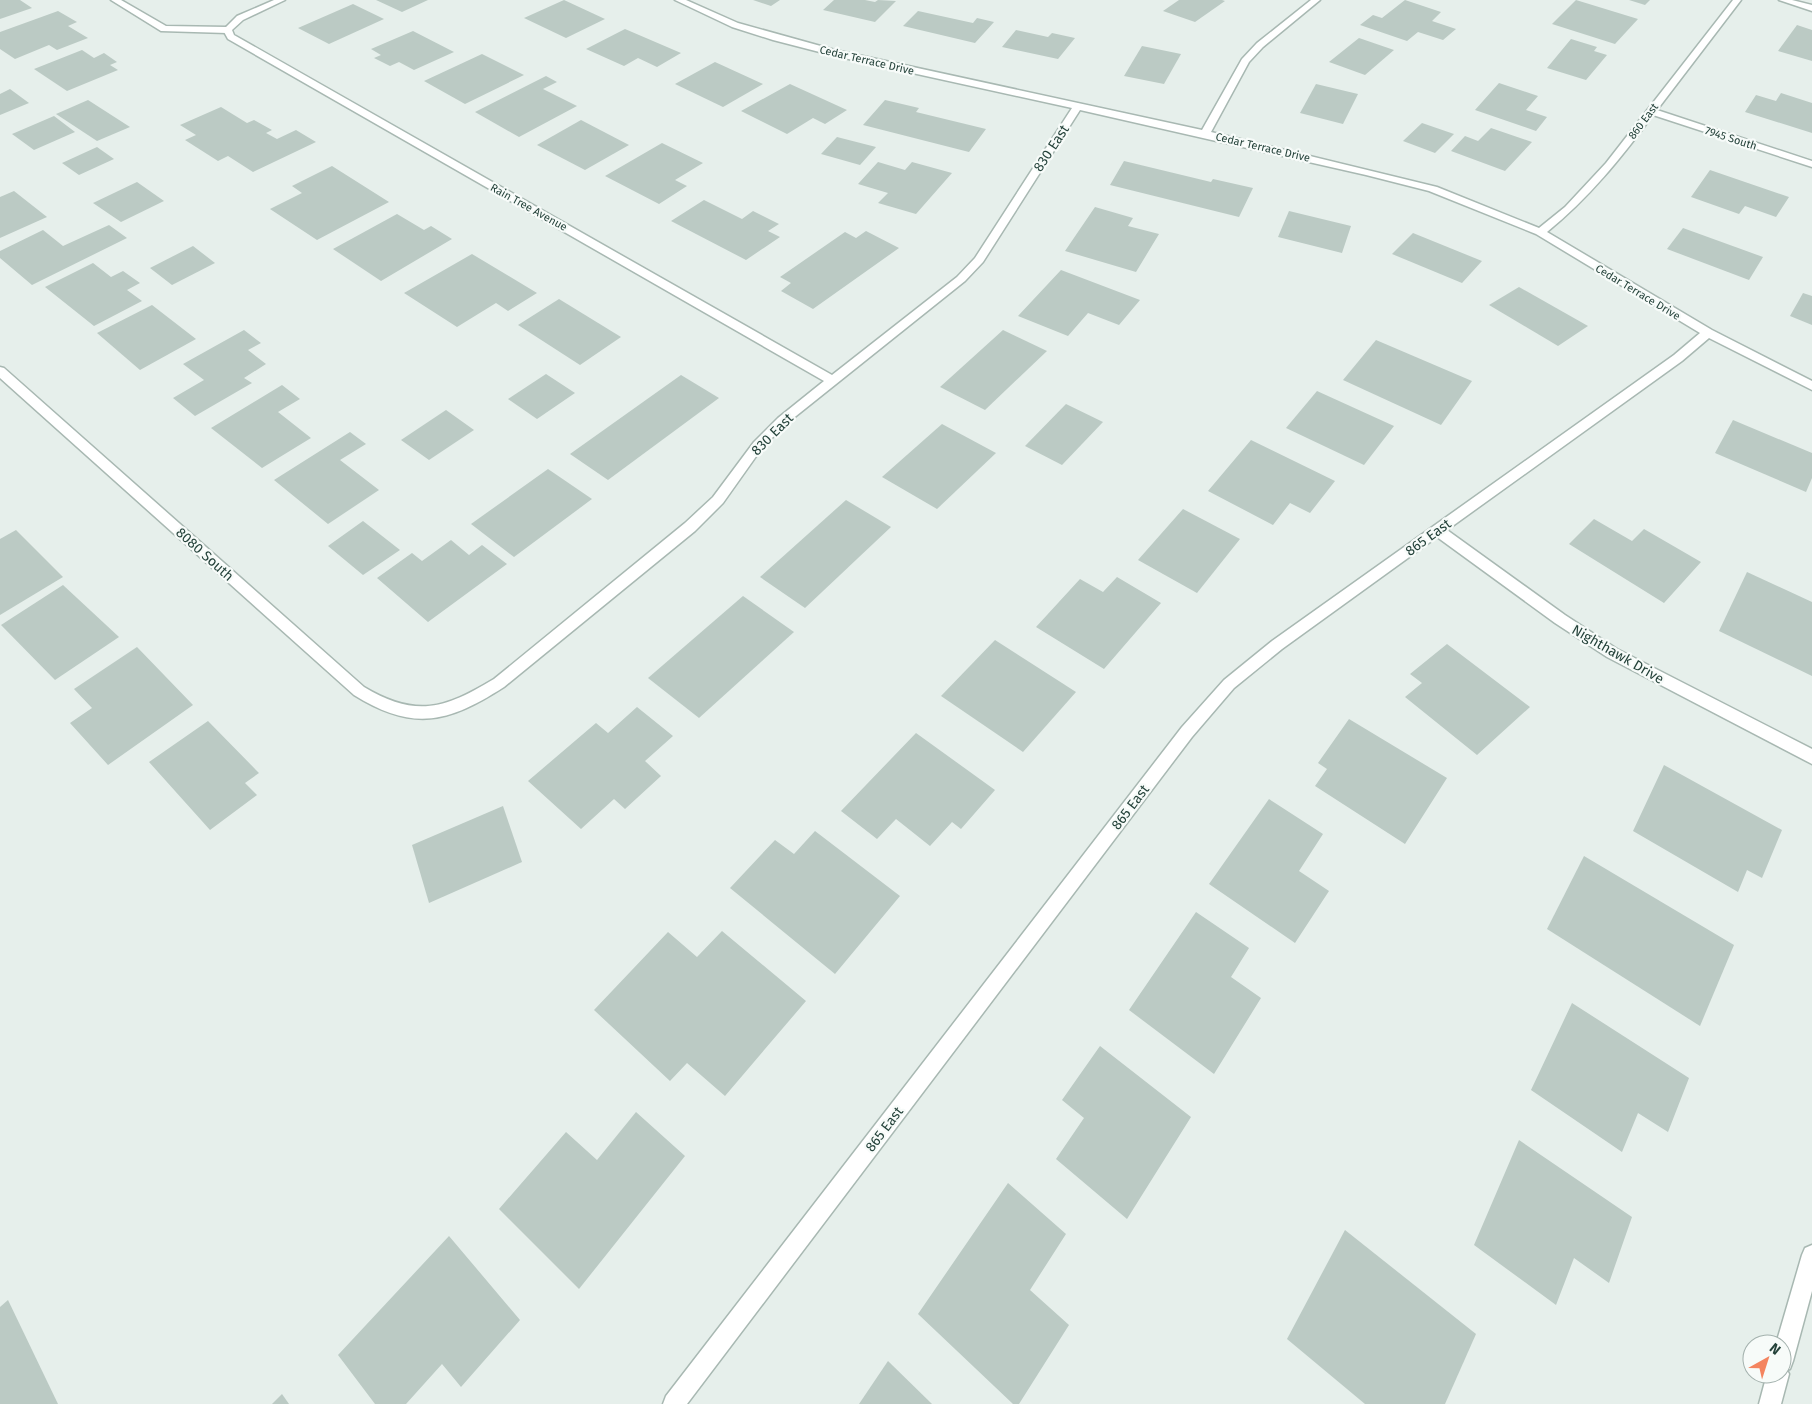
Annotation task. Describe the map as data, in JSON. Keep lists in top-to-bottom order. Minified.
{"streets":{"street":["Cedar Terrace Drive","860 East","7945 South","830 East","Rain Tree Avenue","865 East","8080 South","Nighthawk Drive"]},"crossings":[["Cedar Terrace Drive","860 East"],["Cedar Terrace Drive","830 East"],["Cedar Terrace Drive","865 East"],["860 East","7945 South"],["830 East","Rain Tree Avenue"],["830 East","8080 South"],["865 East","Nighthawk Drive"]],"north":"top right"}
